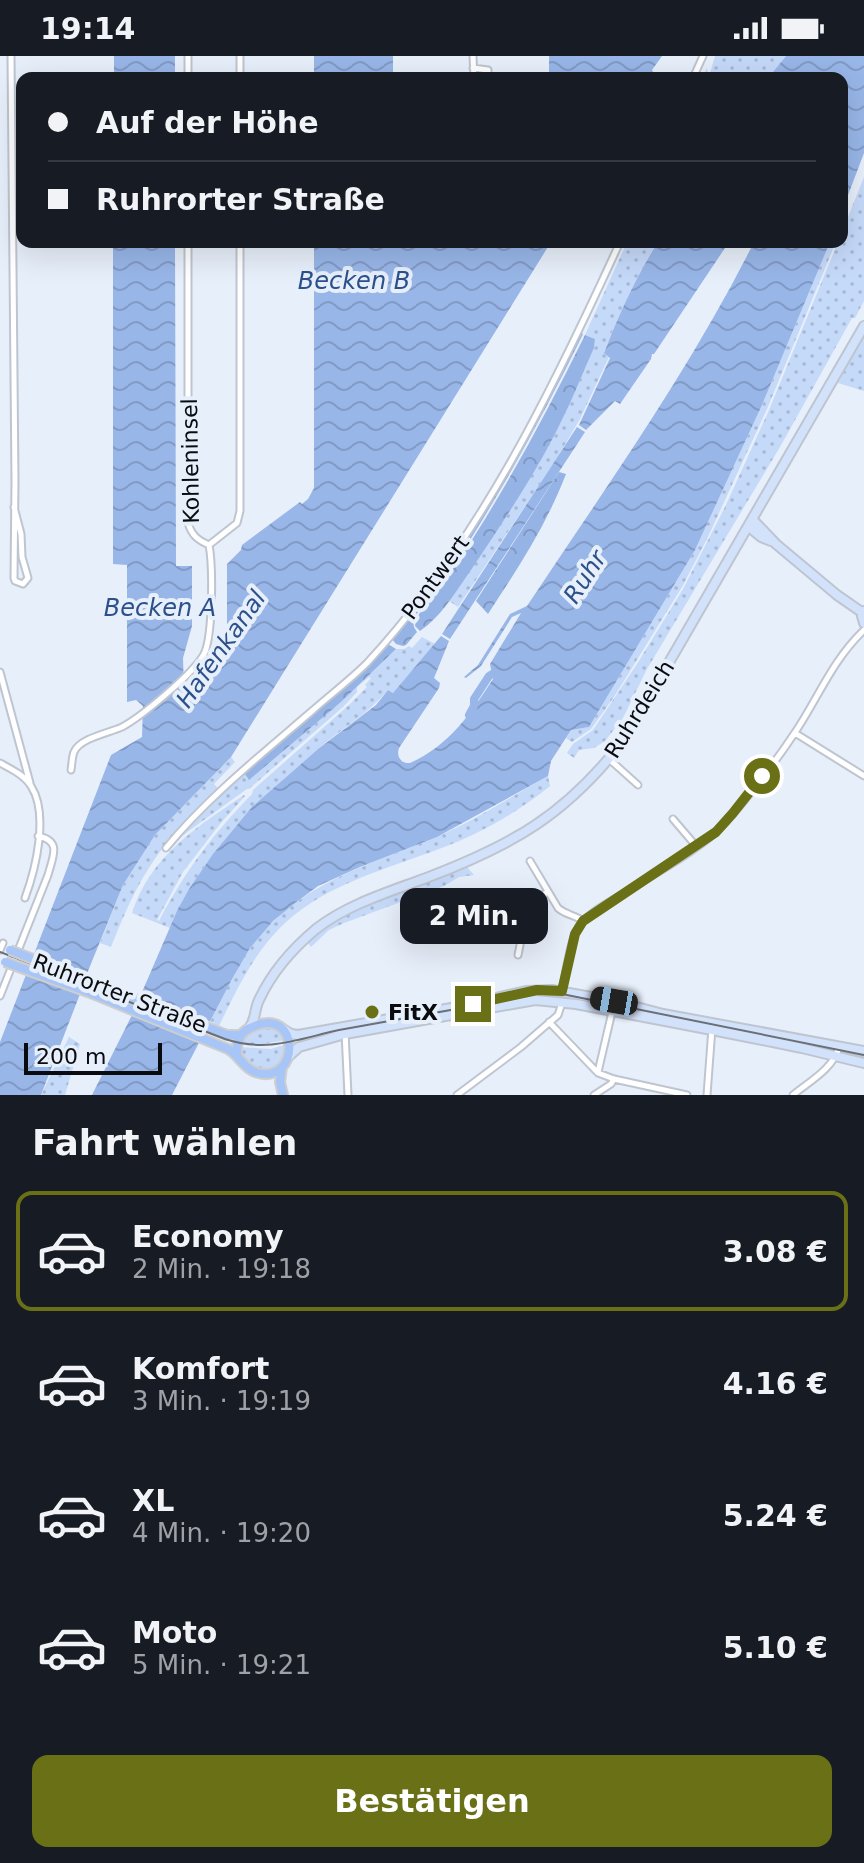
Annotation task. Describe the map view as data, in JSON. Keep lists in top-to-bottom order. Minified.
{"streets":{"main road":["Ruhrdeich","Ruhrorter Straße"],"street":["Kohleninsel","Pontwert"]},"crossings":[["Ruhrdeich","Ruhrorter Straße"]],"water":["Becken B","Ruhr","Becken A","Hafenkanal"],"places":["FitX"],"scale_bar":"200 m","page":{"status":"19:14","banner":["Auf der Höhe","Ruhrorter Straße"],"bubble":"2 Min.","scale":"200 m","heading":"Fahrt wählen","list":[{"name":"Economy","note":"2 Min. · 19:18","value":"3.08 €"},{"name":"Komfort","note":"3 Min. · 19:19","value":"4.16 €"},{"name":"XL","note":"4 Min. · 19:20","value":"5.24 €"},{"name":"Moto","note":"5 Min. · 19:21","value":"5.10 €"}],"buttons":"Bestätigen"}}
